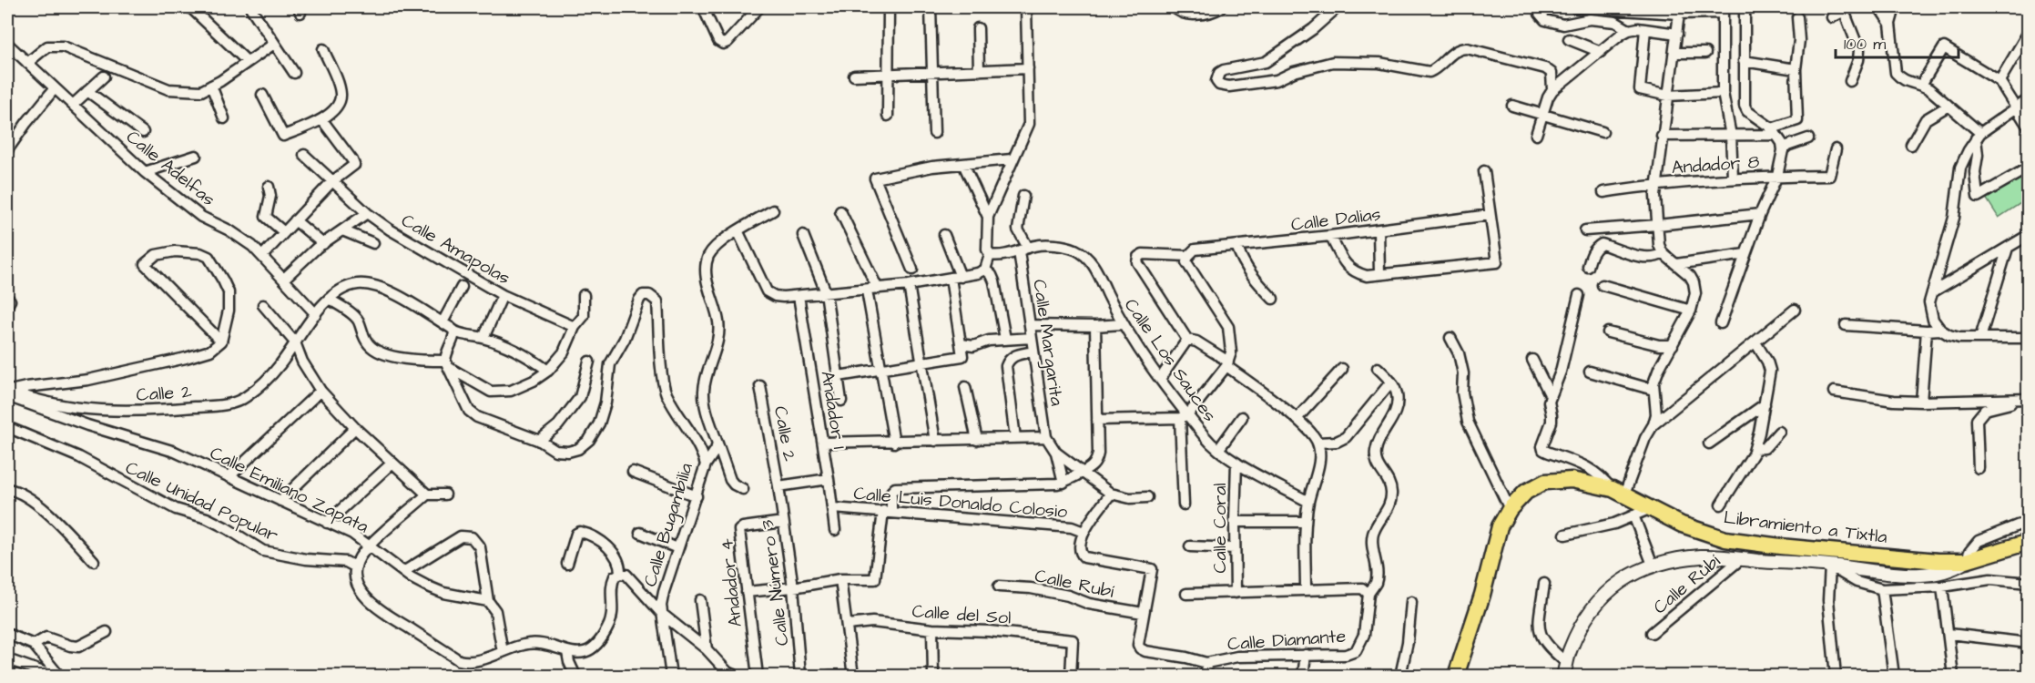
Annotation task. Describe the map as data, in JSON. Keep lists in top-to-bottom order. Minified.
{"streets":{"main road":["Libramiento a Tixtla"],"street":["Andador 8","Calle Adelfas","Calle Dalias","Calle Amapolas","Calle Margarita","Calle Los Sauces","Calle 2","Andador 1","Calle Emiliano Zapata","Calle Unidad Popular","Calle Luis Donaldo Colosio","Calle Bugambilia","Calle Coral","Andador 4","Calle Número 3","Calle Rubí","Calle del Sol","Calle Diamante"]},"crossings":[["Calle Adelfas","Calle 2"],["Calle Margarita","Calle Los Sauces"],["Calle Los Sauces","Calle Coral"],["Calle 2","Calle Emiliano Zapata"],["Calle 2","Calle Número 3"],["Andador 1","Calle Luis Donaldo Colosio"],["Andador 4","Calle Número 3"]],"scale_bar":"100 m"}
